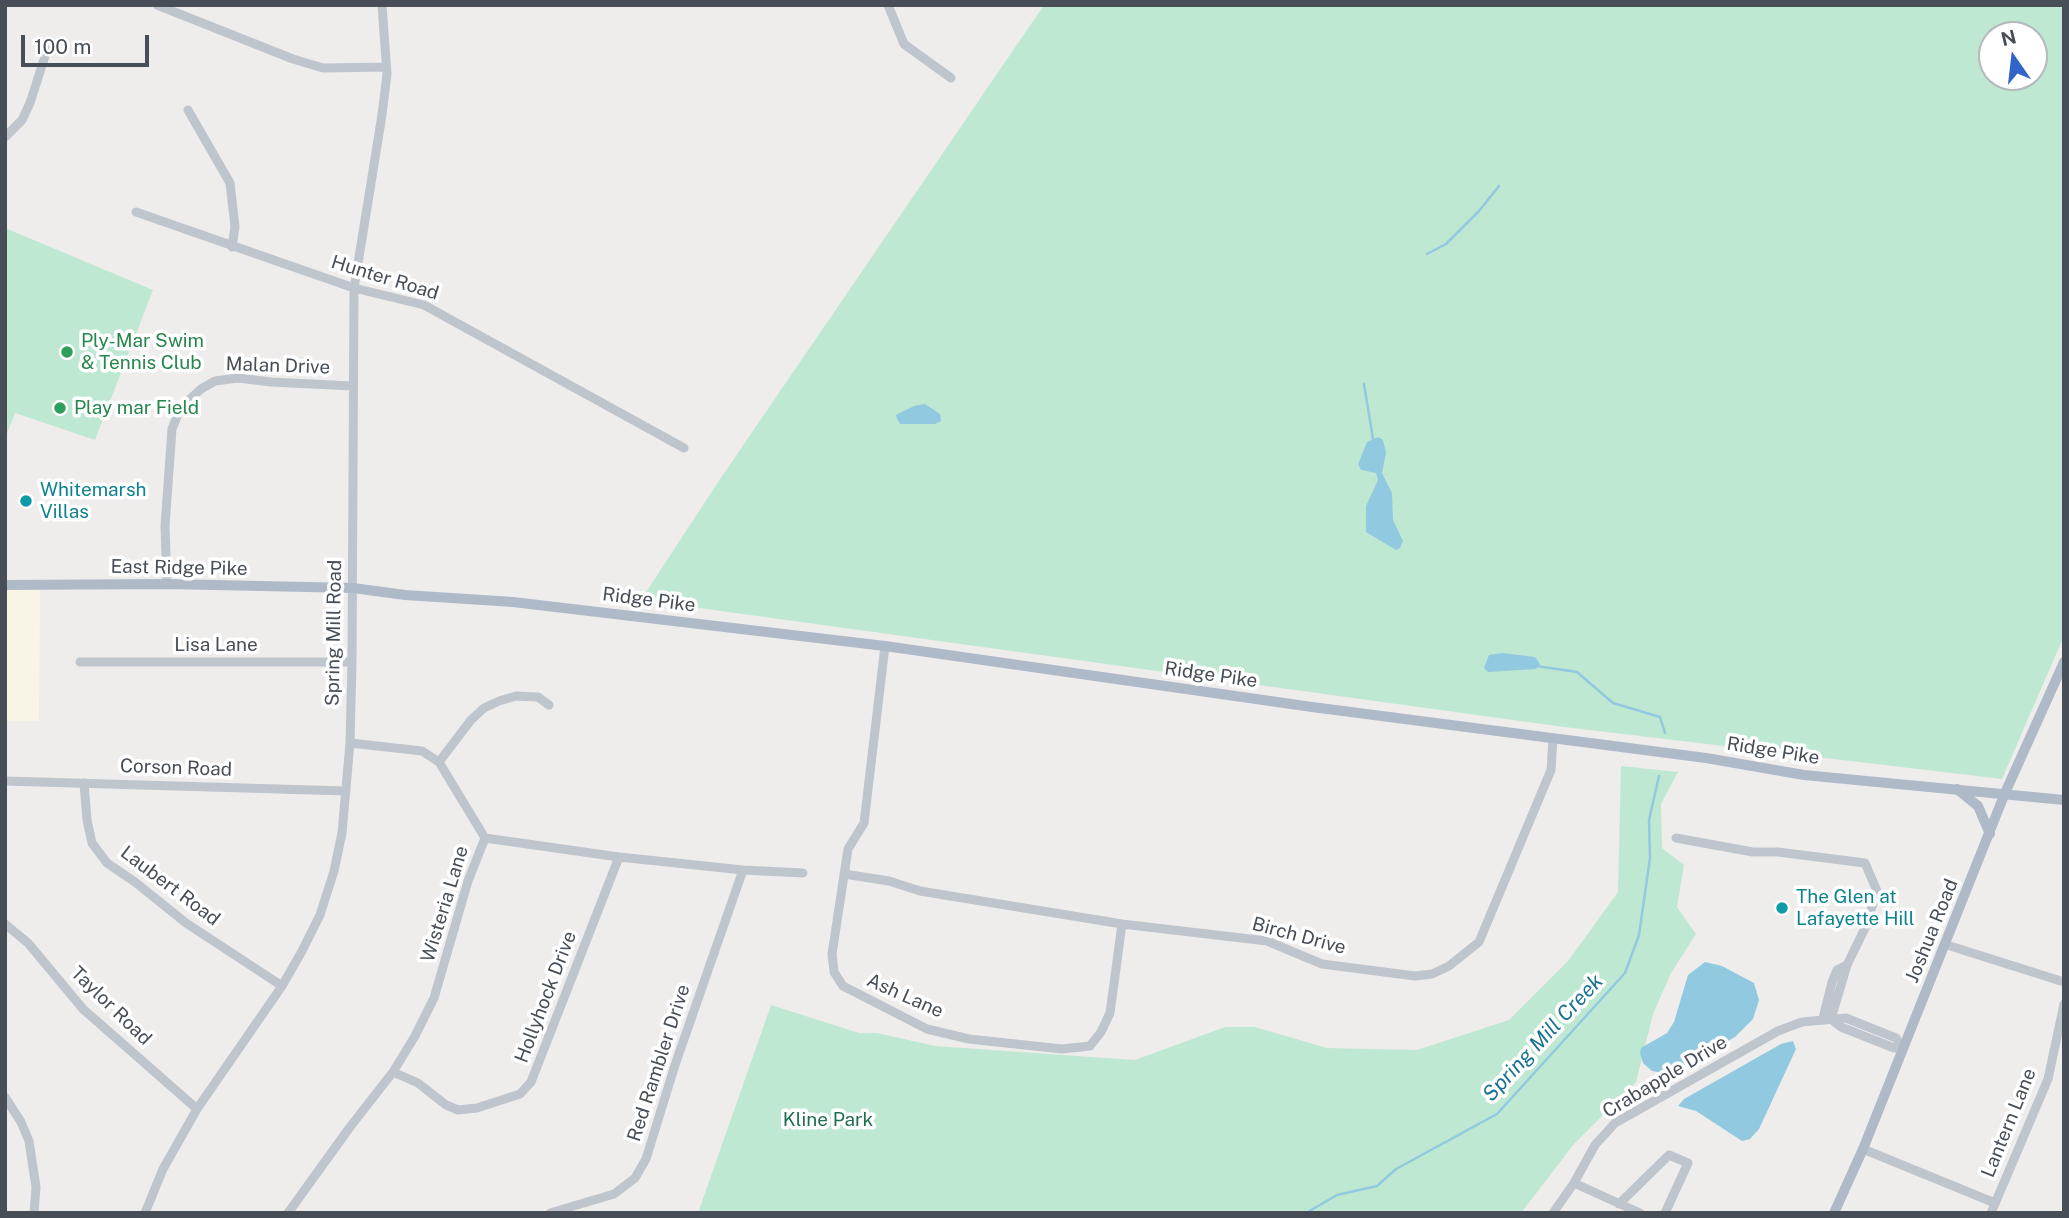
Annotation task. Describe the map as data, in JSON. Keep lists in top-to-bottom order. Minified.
{"streets":{"main road":["East Ridge Pike","Ridge Pike","Joshua Road"],"street":["Hunter Road","Malan Drive","Spring Mill Road","Lisa Lane","Corson Road","Laubert Road","Wisteria Lane","Birch Drive","Ash Lane","Hollyhock Drive","Taylor Road","Red Rambler Drive","Crabapple Drive","Lantern Lane"]},"crossings":[["Hunter Road","Spring Mill Road"],["Malan Drive","East Ridge Pike"],["Malan Drive","Spring Mill Road"],["East Ridge Pike","Ridge Pike"],["East Ridge Pike","Spring Mill Road"],["Ridge Pike","Spring Mill Road"],["Ridge Pike","Joshua Road"],["Ridge Pike","Birch Drive"],["Ridge Pike","Ash Lane"],["Spring Mill Road","Lisa Lane"],["Spring Mill Road","Corson Road"],["Spring Mill Road","Laubert Road"],["Spring Mill Road","Taylor Road"],["Corson Road","Laubert Road"],["Wisteria Lane","Hollyhock Drive"],["Wisteria Lane","Red Rambler Drive"],["Joshua Road","Crabapple Drive"],["Birch Drive","Ash Lane"]],"water":["Spring Mill Creek"],"parks":["Kline Park"],"places":["Ply-Mar Swim & Tennis Club","Play mar Field","Whitemarsh Villas","The Glen at Lafayette Hill"],"scale_bar":"100 m","north":"top"}
